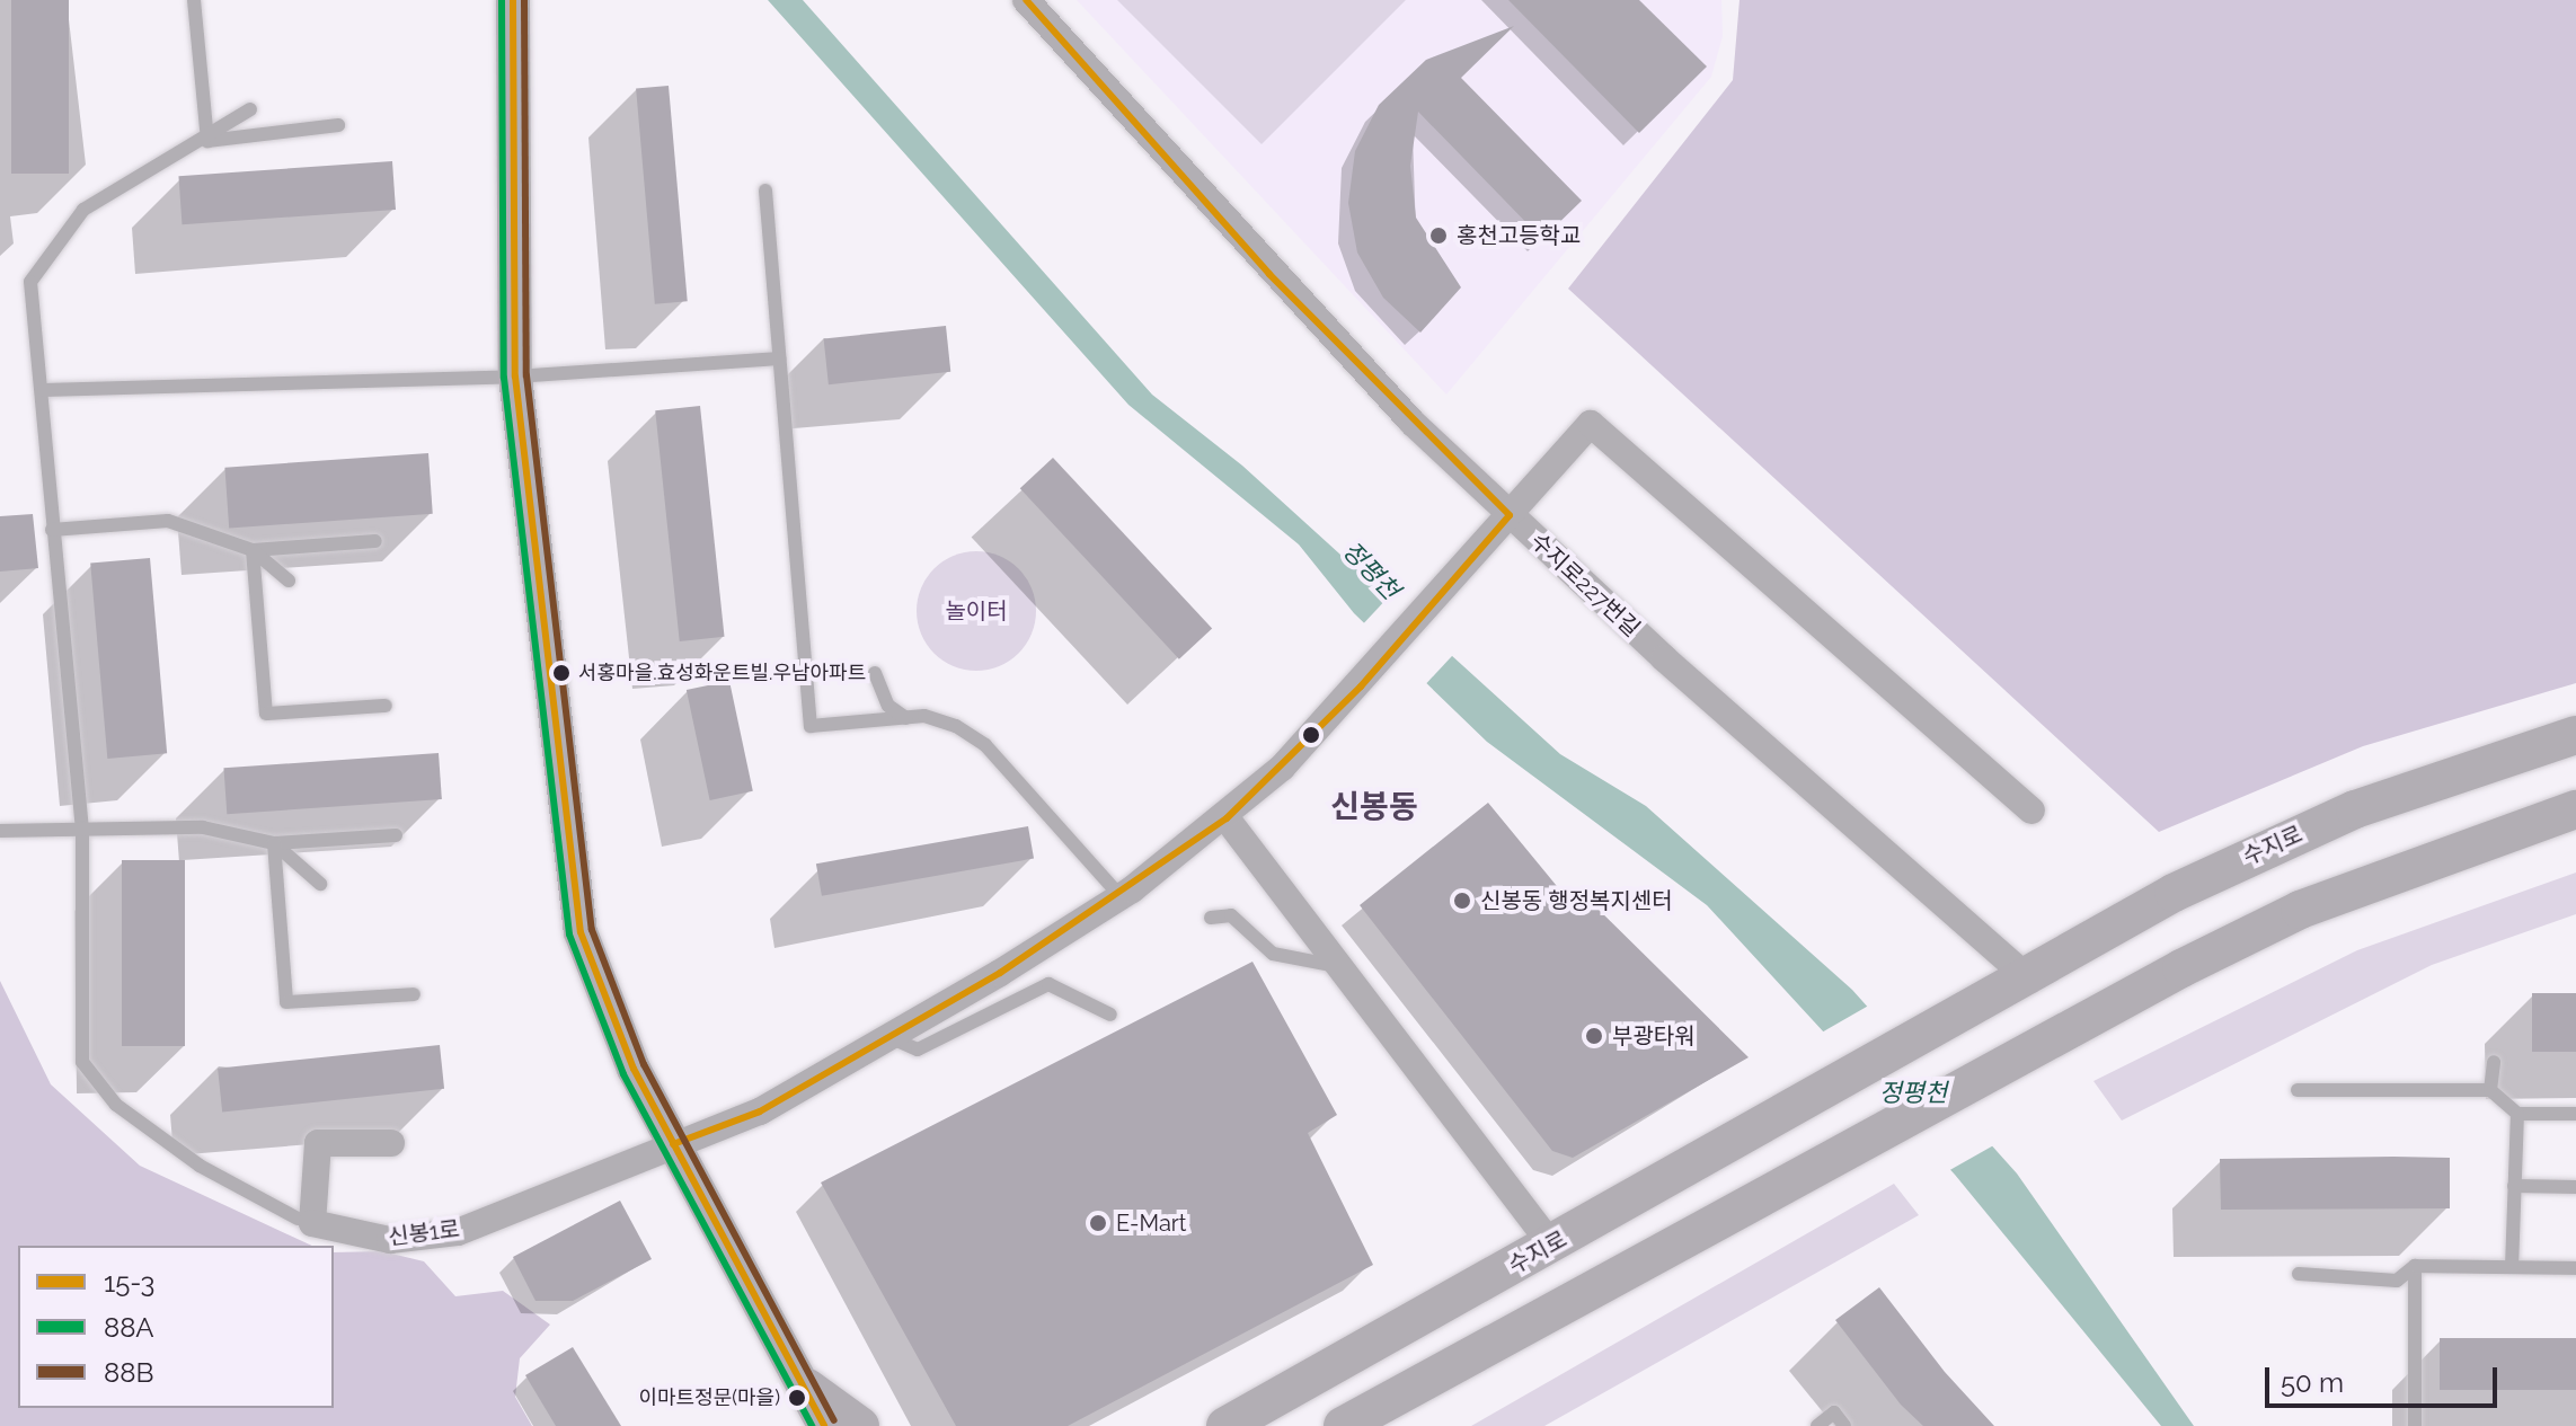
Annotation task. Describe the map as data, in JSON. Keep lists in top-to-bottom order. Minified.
{"streets":{"main road":["수지로"],"street":["수지로227번길","신봉1로"]},"crossings":[["수지로227번길","수지로"],["수지로227번길","신봉1로"]],"districts":["신봉동"],"water":["정평천"],"parks":["놀이터"],"places":["홍천고등학교","서홍마을.효성화운트빌.우남아파트","신봉동 행정복지센터","부광타워","E-Mart","이마트정문(마을)"],"lines":["transit line 15-3","transit line 88A","transit line 88B"],"legend":["15-3","88A","88B"],"scale_bar":"50 m"}
